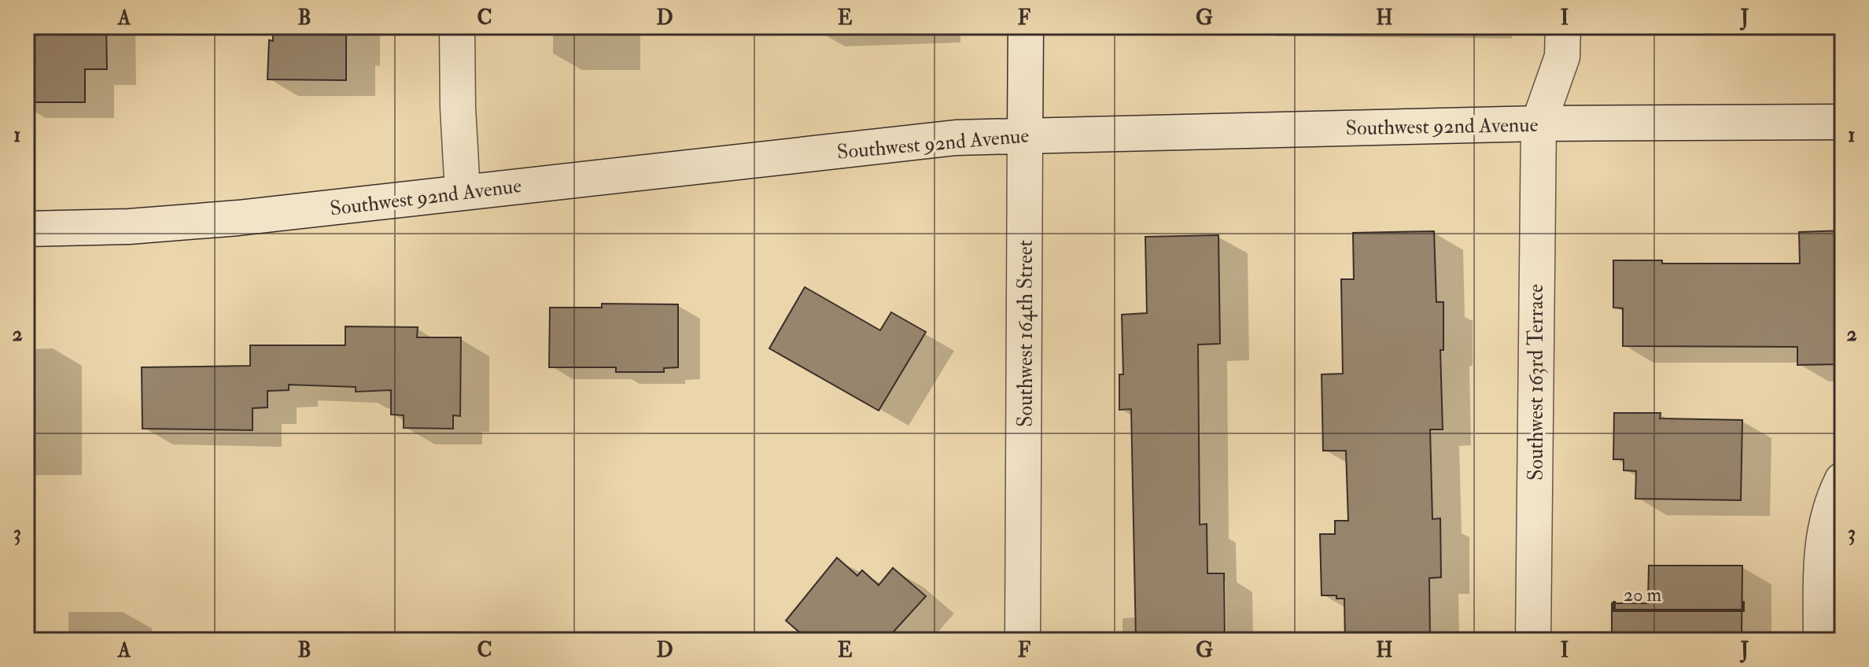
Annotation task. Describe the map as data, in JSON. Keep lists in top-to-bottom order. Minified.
{"streets":{"street":["Southwest 92nd Avenue","Southwest 164th Street","Southwest 163rd Terrace"]},"crossings":[["Southwest 92nd Avenue","Southwest 164th Street"],["Southwest 92nd Avenue","Southwest 163rd Terrace"]],"scale_bar":"20 m","grid":{"columns":["A","B","C","D","E","F","G","H","I","J"],"rows":["1","2","3"]}}
